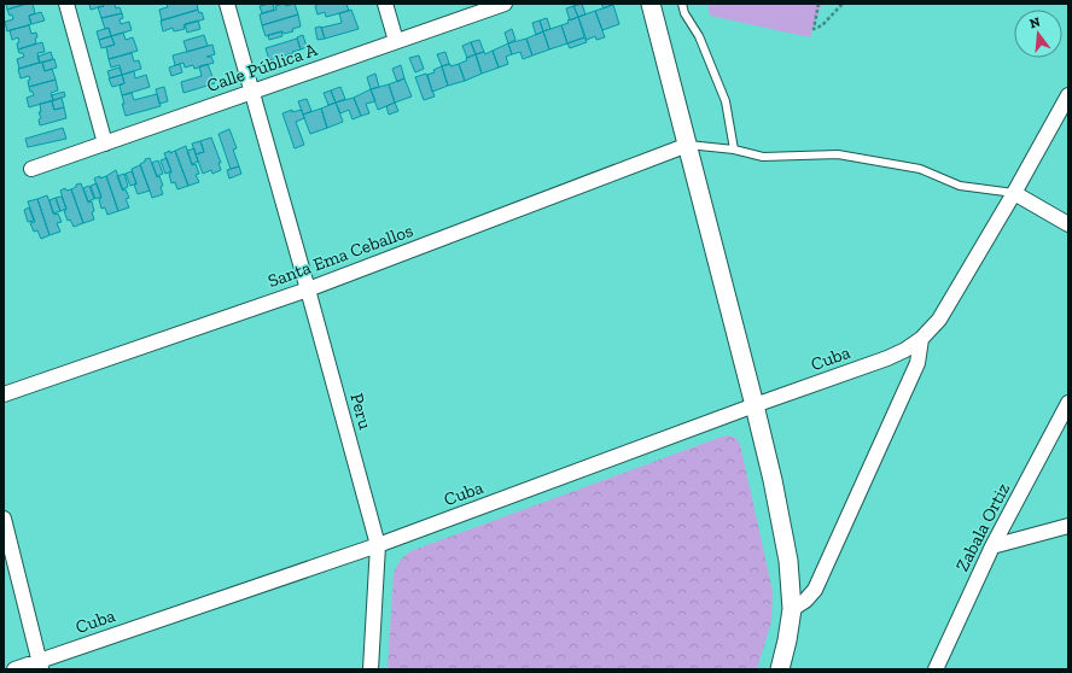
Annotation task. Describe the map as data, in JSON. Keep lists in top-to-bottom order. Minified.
{"streets":{"street":["Calle Pública A","Santa Ema Ceballos","Cuba","Peru","Zabala Ortiz"]},"crossings":[["Calle Pública A","Peru"],["Santa Ema Ceballos","Peru"],["Cuba","Peru"]],"north":"top"}
